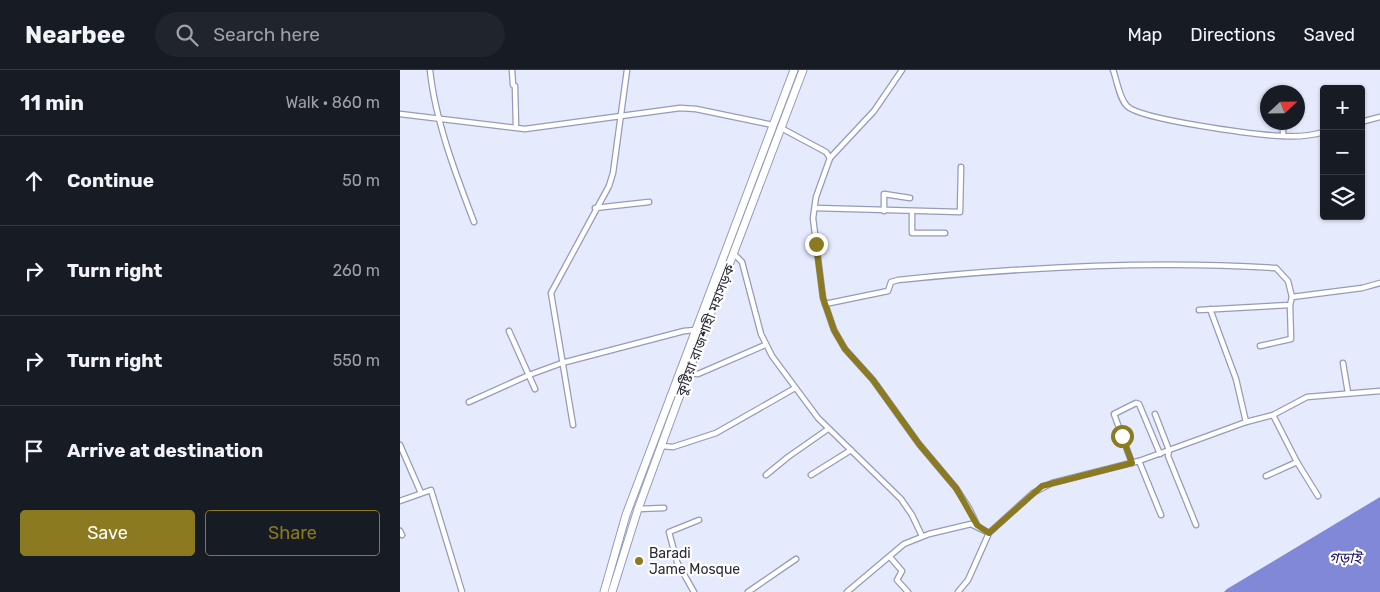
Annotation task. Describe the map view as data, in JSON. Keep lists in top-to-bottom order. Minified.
{"streets":{"highway":["কুষ্টিয়া রাজশাহী মহাসড়ক"]},"water":["গড়াই"],"places":["Baradi Jame Mosque"],"north":"right","page":{"header":"Nearbee","search":"Search here","nav":["Map","Directions","Saved"],"heading":["11 min","Walk · 860 m"],"map_buttons":["+","−"],"list":[["Continue","50 m"],["Turn right","260 m"],["Turn right","550 m"],"Arrive at destination"],"buttons":["Save","Share"]}}
